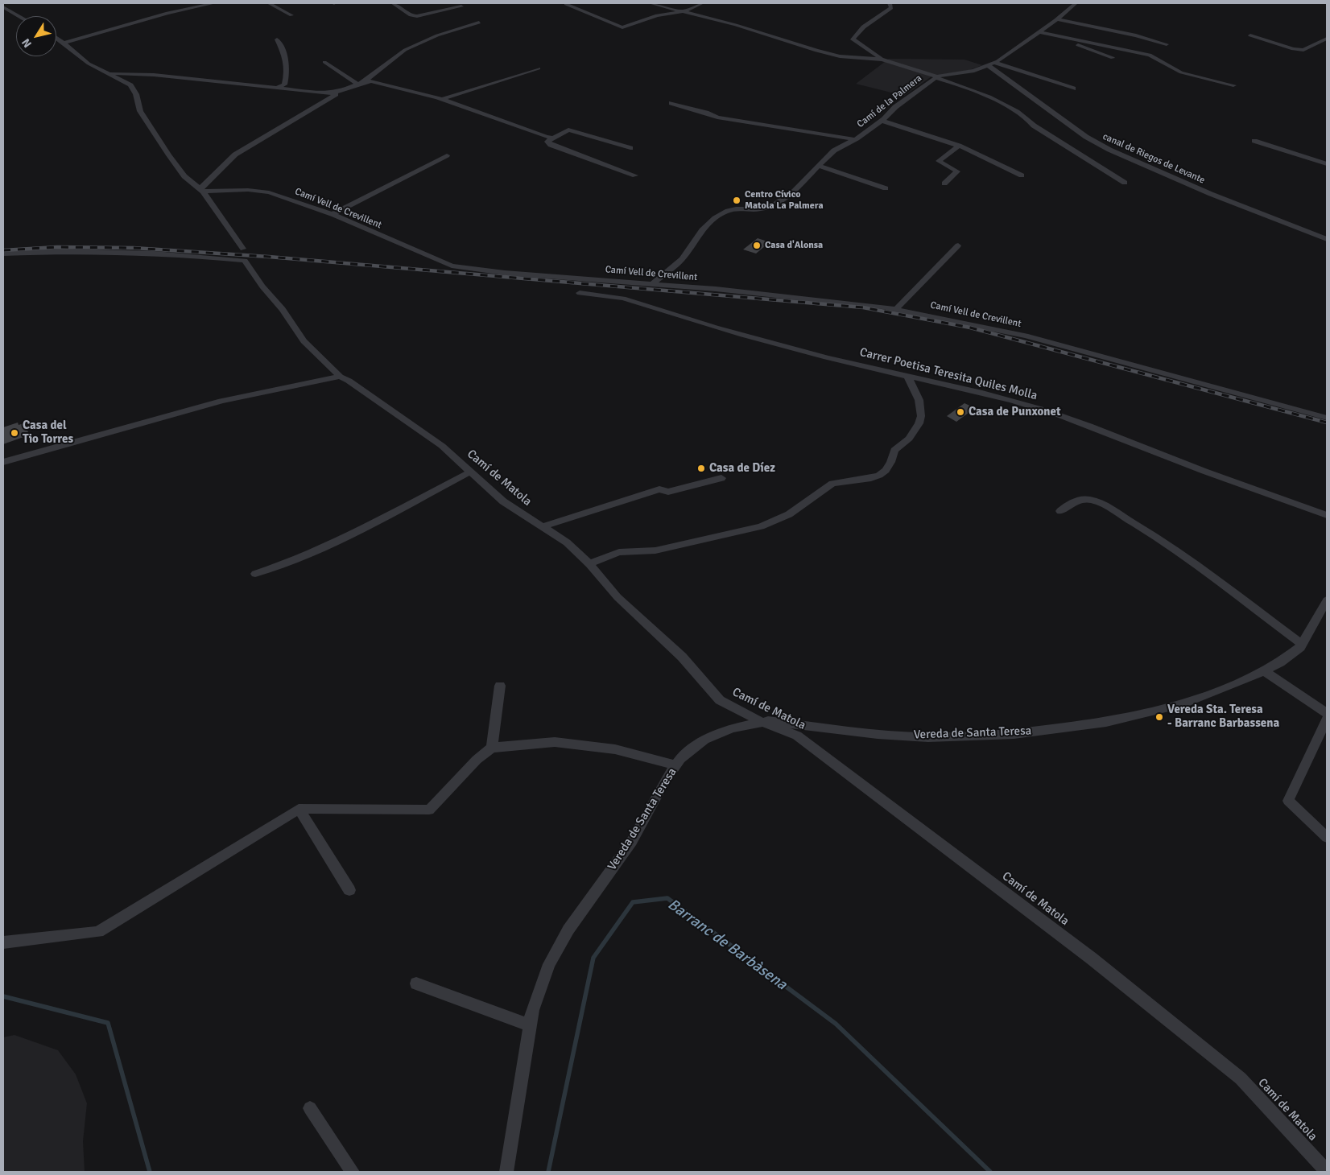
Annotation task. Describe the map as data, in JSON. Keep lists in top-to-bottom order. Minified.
{"streets":{"street":["Camí de la Palmera","canal de Riegos de Levante","Camí Vell de Crevillent","Carrer Poetisa Teresita Quiles Molla","Camí de Matola","Vereda de Santa Teresa"]},"crossings":[["Camí de la Palmera","canal de Riegos de Levante"],["Camí de la Palmera","Camí Vell de Crevillent"],["Camí de Matola","Vereda de Santa Teresa"]],"water":["Barranc de Barbàsena"],"places":["Centro Cívico Matola La Palmera","Casa d'Alonsa","Casa de Punxonet","Casa del Tio Torres","Casa de Díez","Vereda Sta. Teresa - Barranc Barbassena"],"north":"bottom left"}
